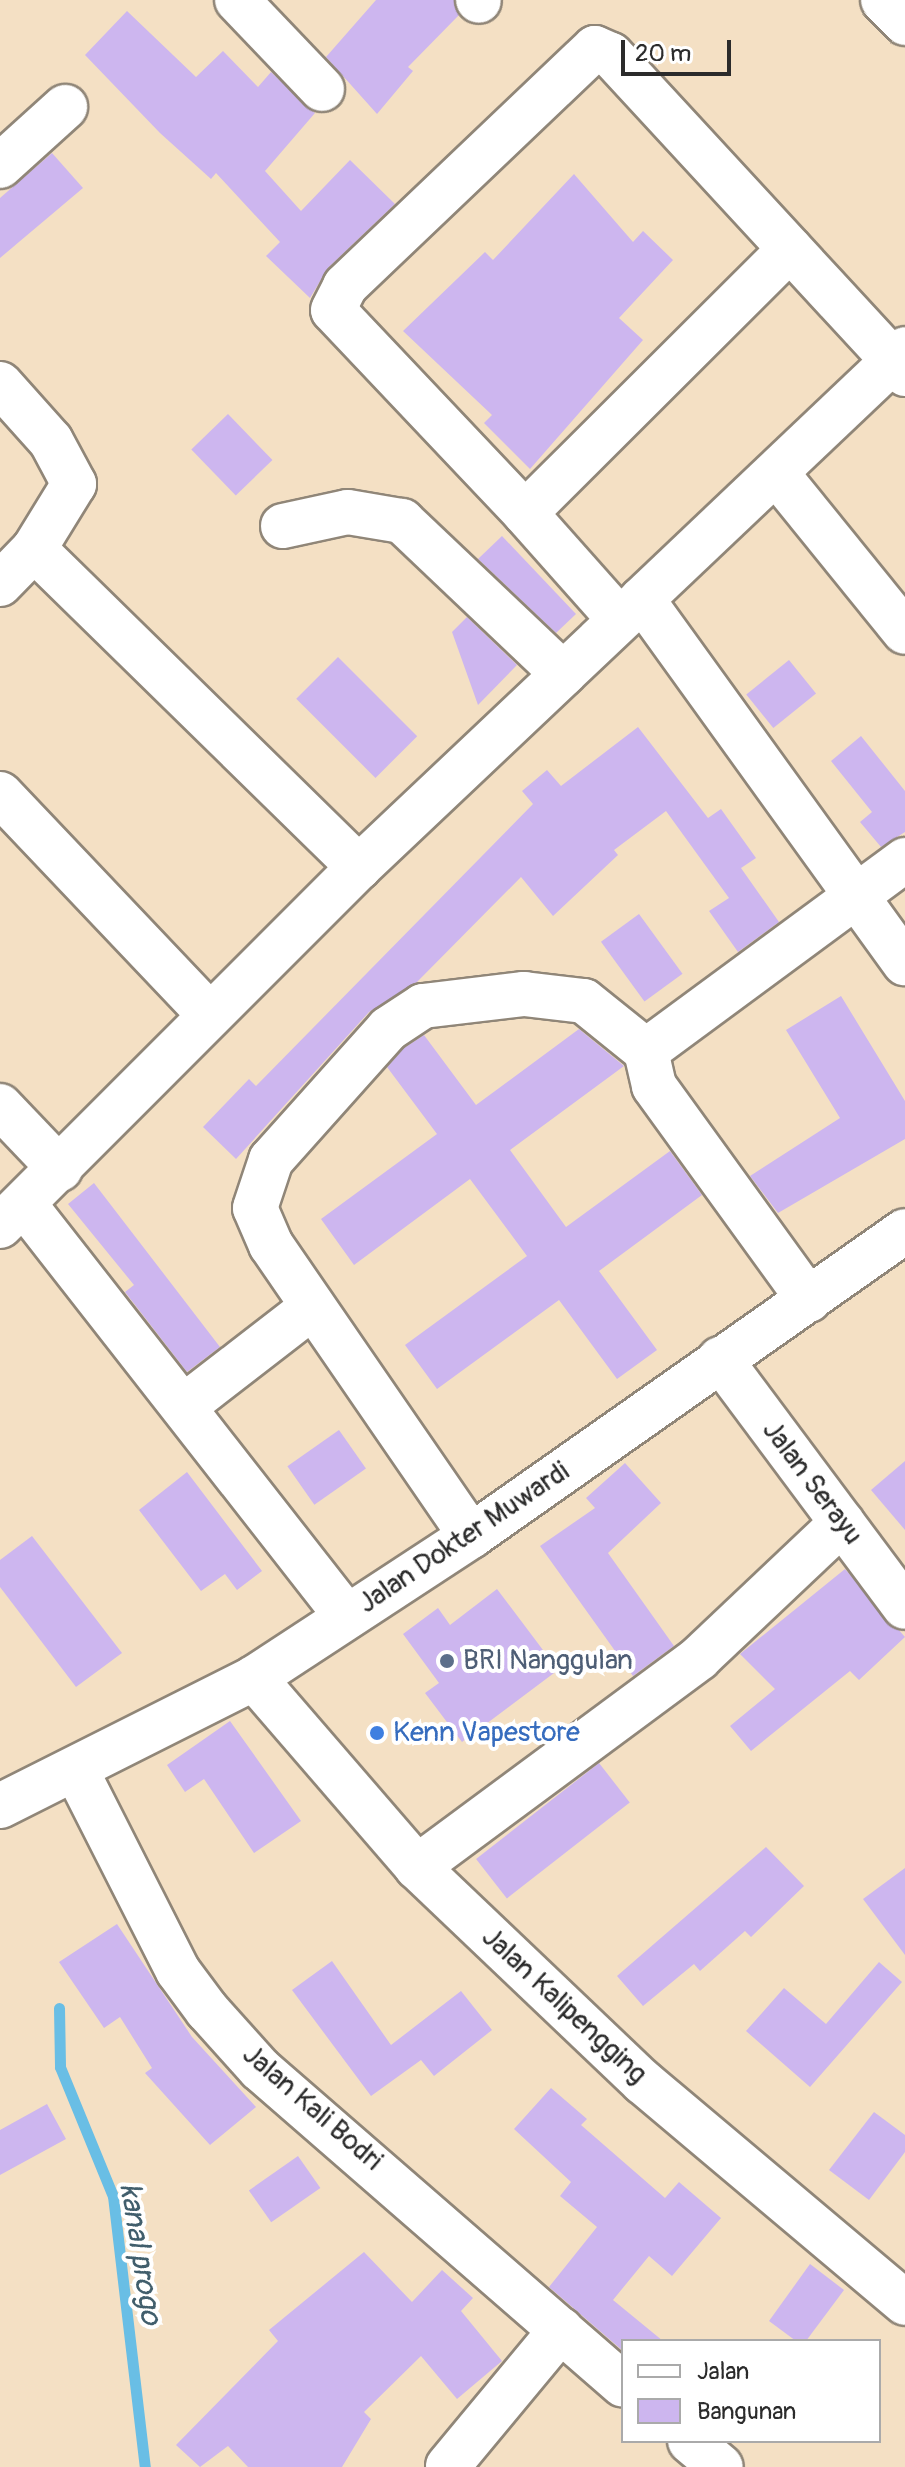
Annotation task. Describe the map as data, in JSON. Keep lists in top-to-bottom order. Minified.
{"streets":{"street":["Jalan Serayu","Jalan Dokter Muwardi","Jalan Kalipengging","Jalan Kali Bodri"]},"crossings":[["Jalan Serayu","Jalan Dokter Muwardi"],["Jalan Dokter Muwardi","Jalan Kalipengging"],["Jalan Dokter Muwardi","Jalan Kali Bodri"]],"water":["kanal progo"],"places":["BRI Nanggulan","Kenn Vapestore"],"legend":["Jalan","Bangunan"],"scale_bar":"20 m"}
